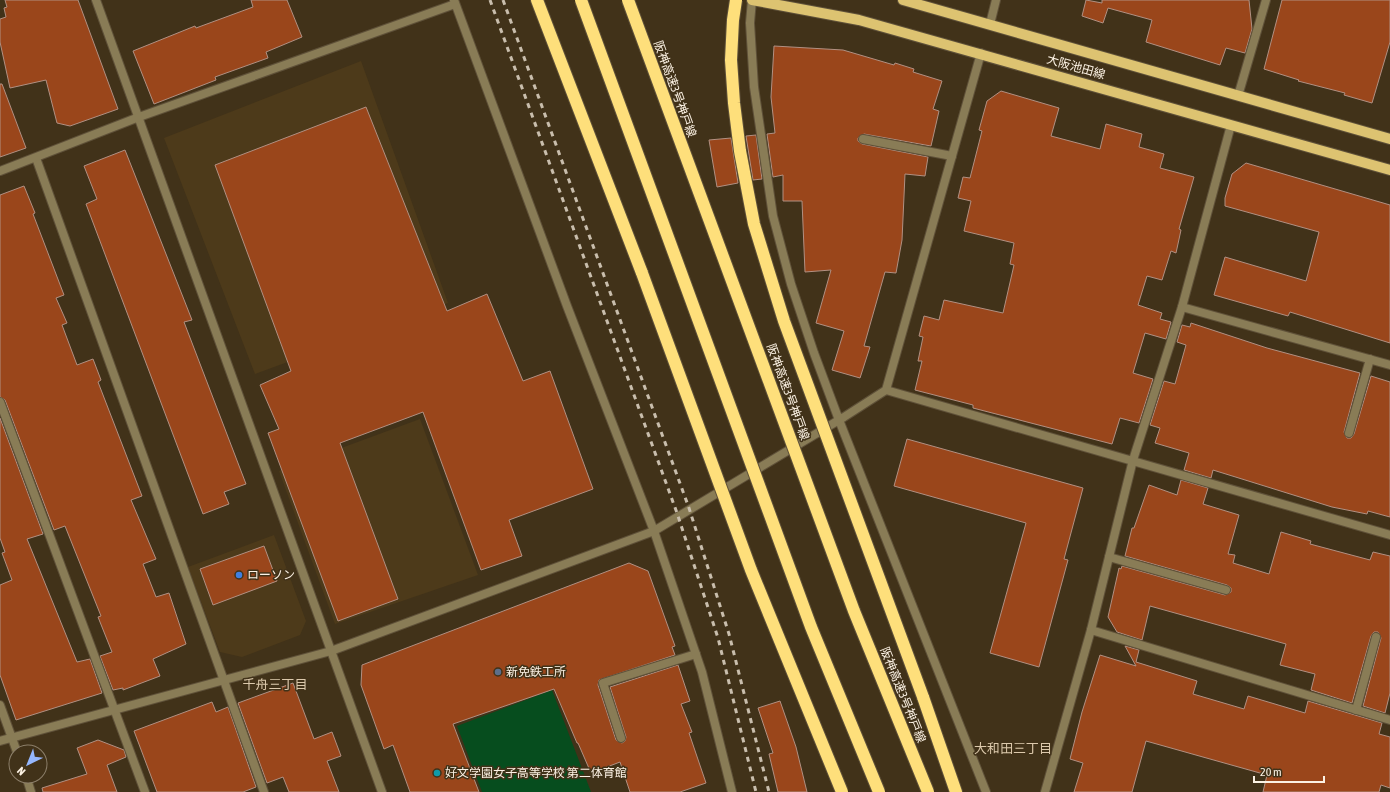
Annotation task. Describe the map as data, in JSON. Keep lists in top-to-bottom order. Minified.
{"streets":{"highway":["阪神高速3号神戸線"],"main road":["大阪池田線"]},"districts":["千舟三丁目","大和田三丁目"],"places":["ローソン","新免鉄工所","好文学園女子高等学校 第二体育館"],"scale_bar":"20 m","north":"bottom left"}
